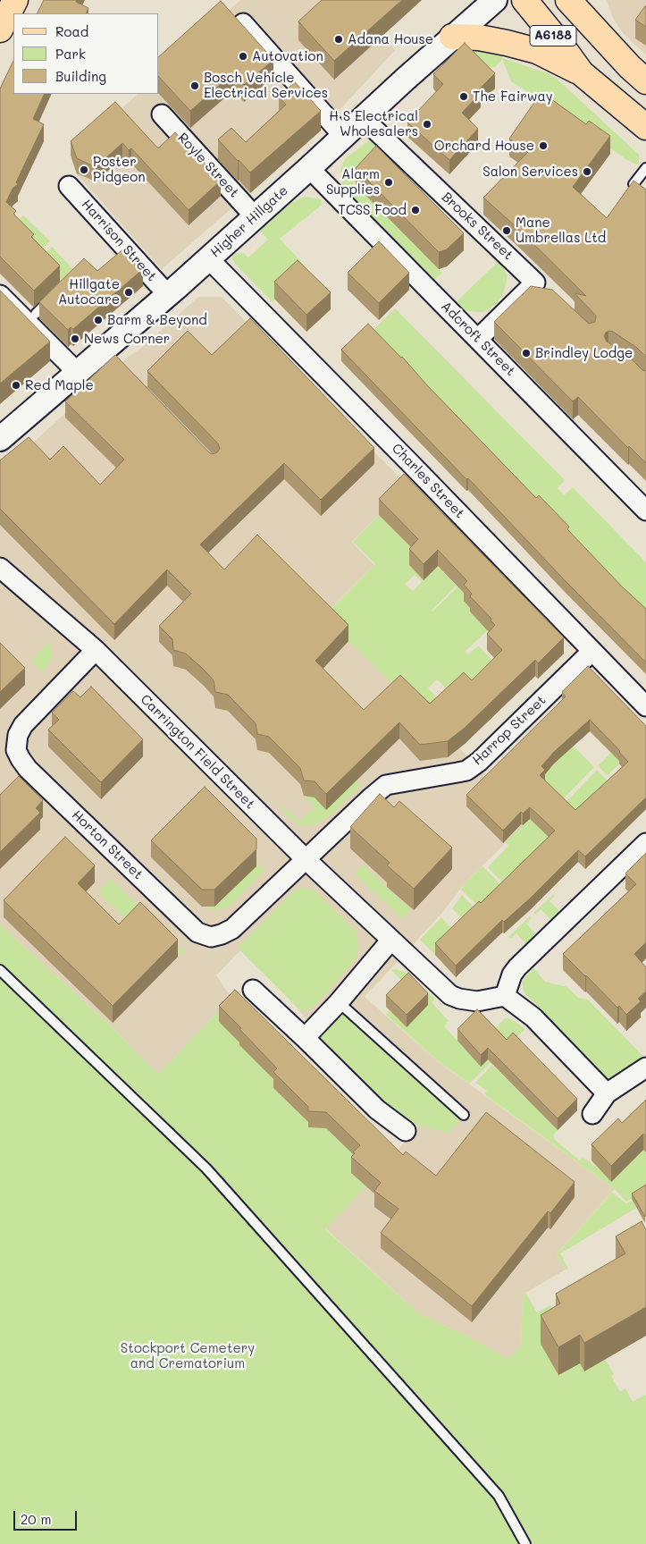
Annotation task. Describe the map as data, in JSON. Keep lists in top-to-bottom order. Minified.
{"streets":{"main road":["A6188"],"street":["Royle Street","Higher Hillgate","Brooks Street","Harrison Street","Adcroft Street","Charles Street","Harrop Street","Carrington Field Street","Horton Street"]},"crossings":[["Royle Street","Higher Hillgate"],["Higher Hillgate","Brooks Street"],["Higher Hillgate","Harrison Street"],["Higher Hillgate","Adcroft Street"],["Higher Hillgate","Charles Street"],["Brooks Street","Adcroft Street"],["Charles Street","Harrop Street"],["Harrop Street","Carrington Field Street"],["Harrop Street","Horton Street"],["Carrington Field Street","Horton Street"]],"parks":["Stockport Cemetery and Crematorium"],"places":["Adana House","Autovation","Bosch Vehicle Electrical Services","The Fairway","H S Electrical Wholesalers","Orchard House","Poster Pidgeon","Salon Services","Alarm Supplies","TCSS Food","Mane Umbrellas Ltd","Hillgate Autocare","Barm & Beyond","News Corner","Brindley Lodge","Red Maple"],"legend":["Road","Park","Building"],"scale_bar":"20 m"}
